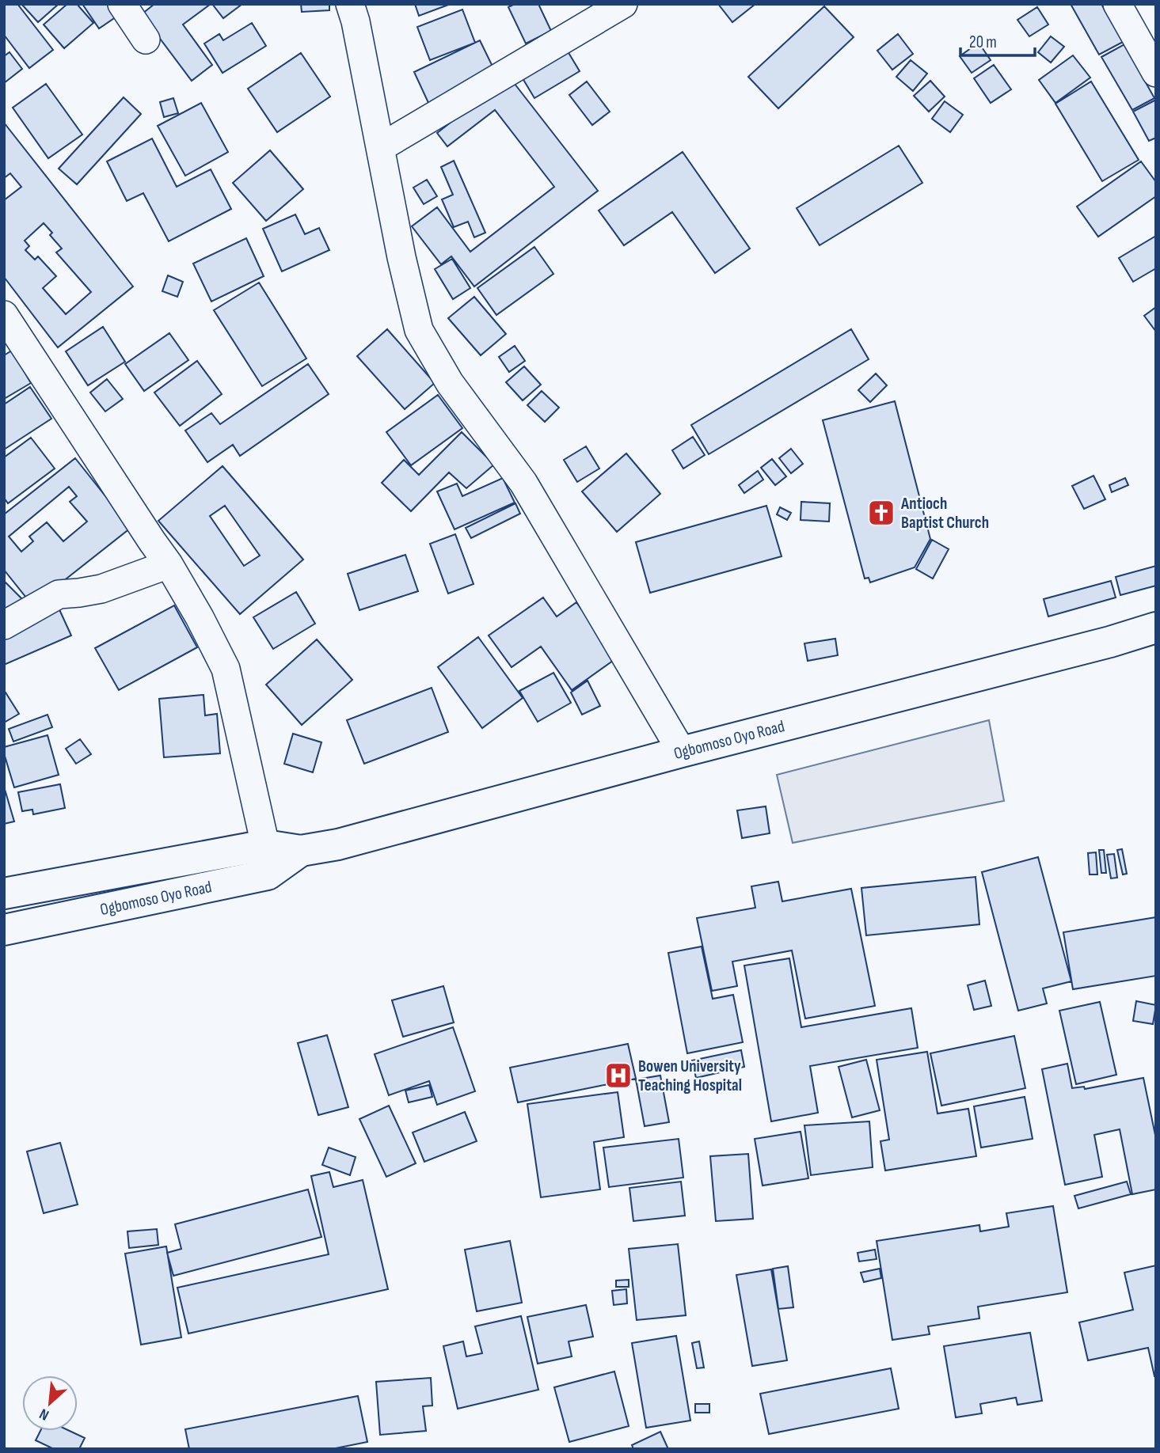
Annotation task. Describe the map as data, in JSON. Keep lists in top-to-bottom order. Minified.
{"streets":{"highway":["Ogbomoso Oyo Road"]},"places":{"church":["Antioch Baptist Church"],"hospital":["Bowen University Teaching Hospital"]},"scale_bar":"20 m","north":"bottom left"}
